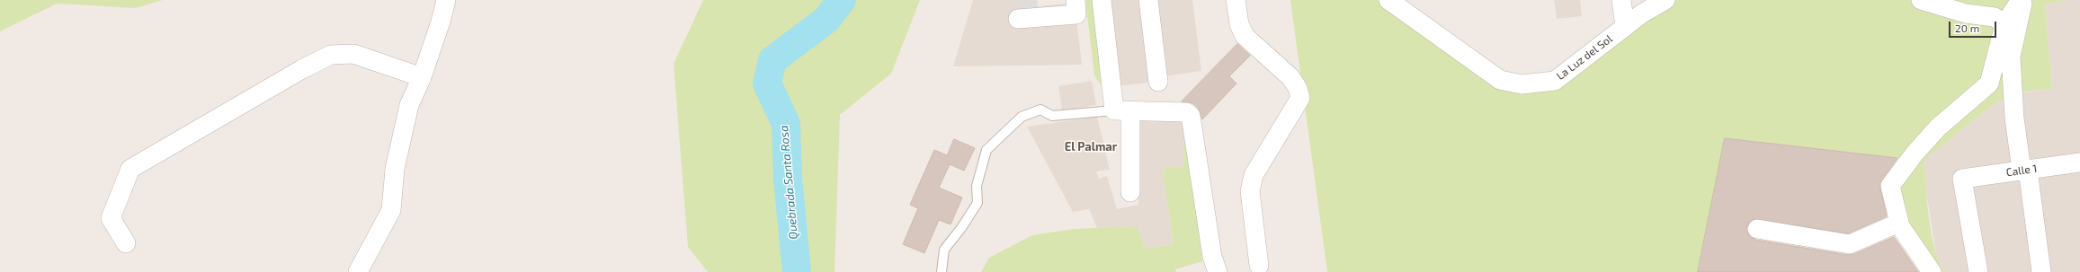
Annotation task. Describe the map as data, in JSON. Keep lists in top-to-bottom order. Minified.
{"streets":{"street":["La Luz del Sol","Calle 1"]},"districts":["El Palmar"],"water":["Quebrada Santa Rosa"],"scale_bar":"20 m"}
